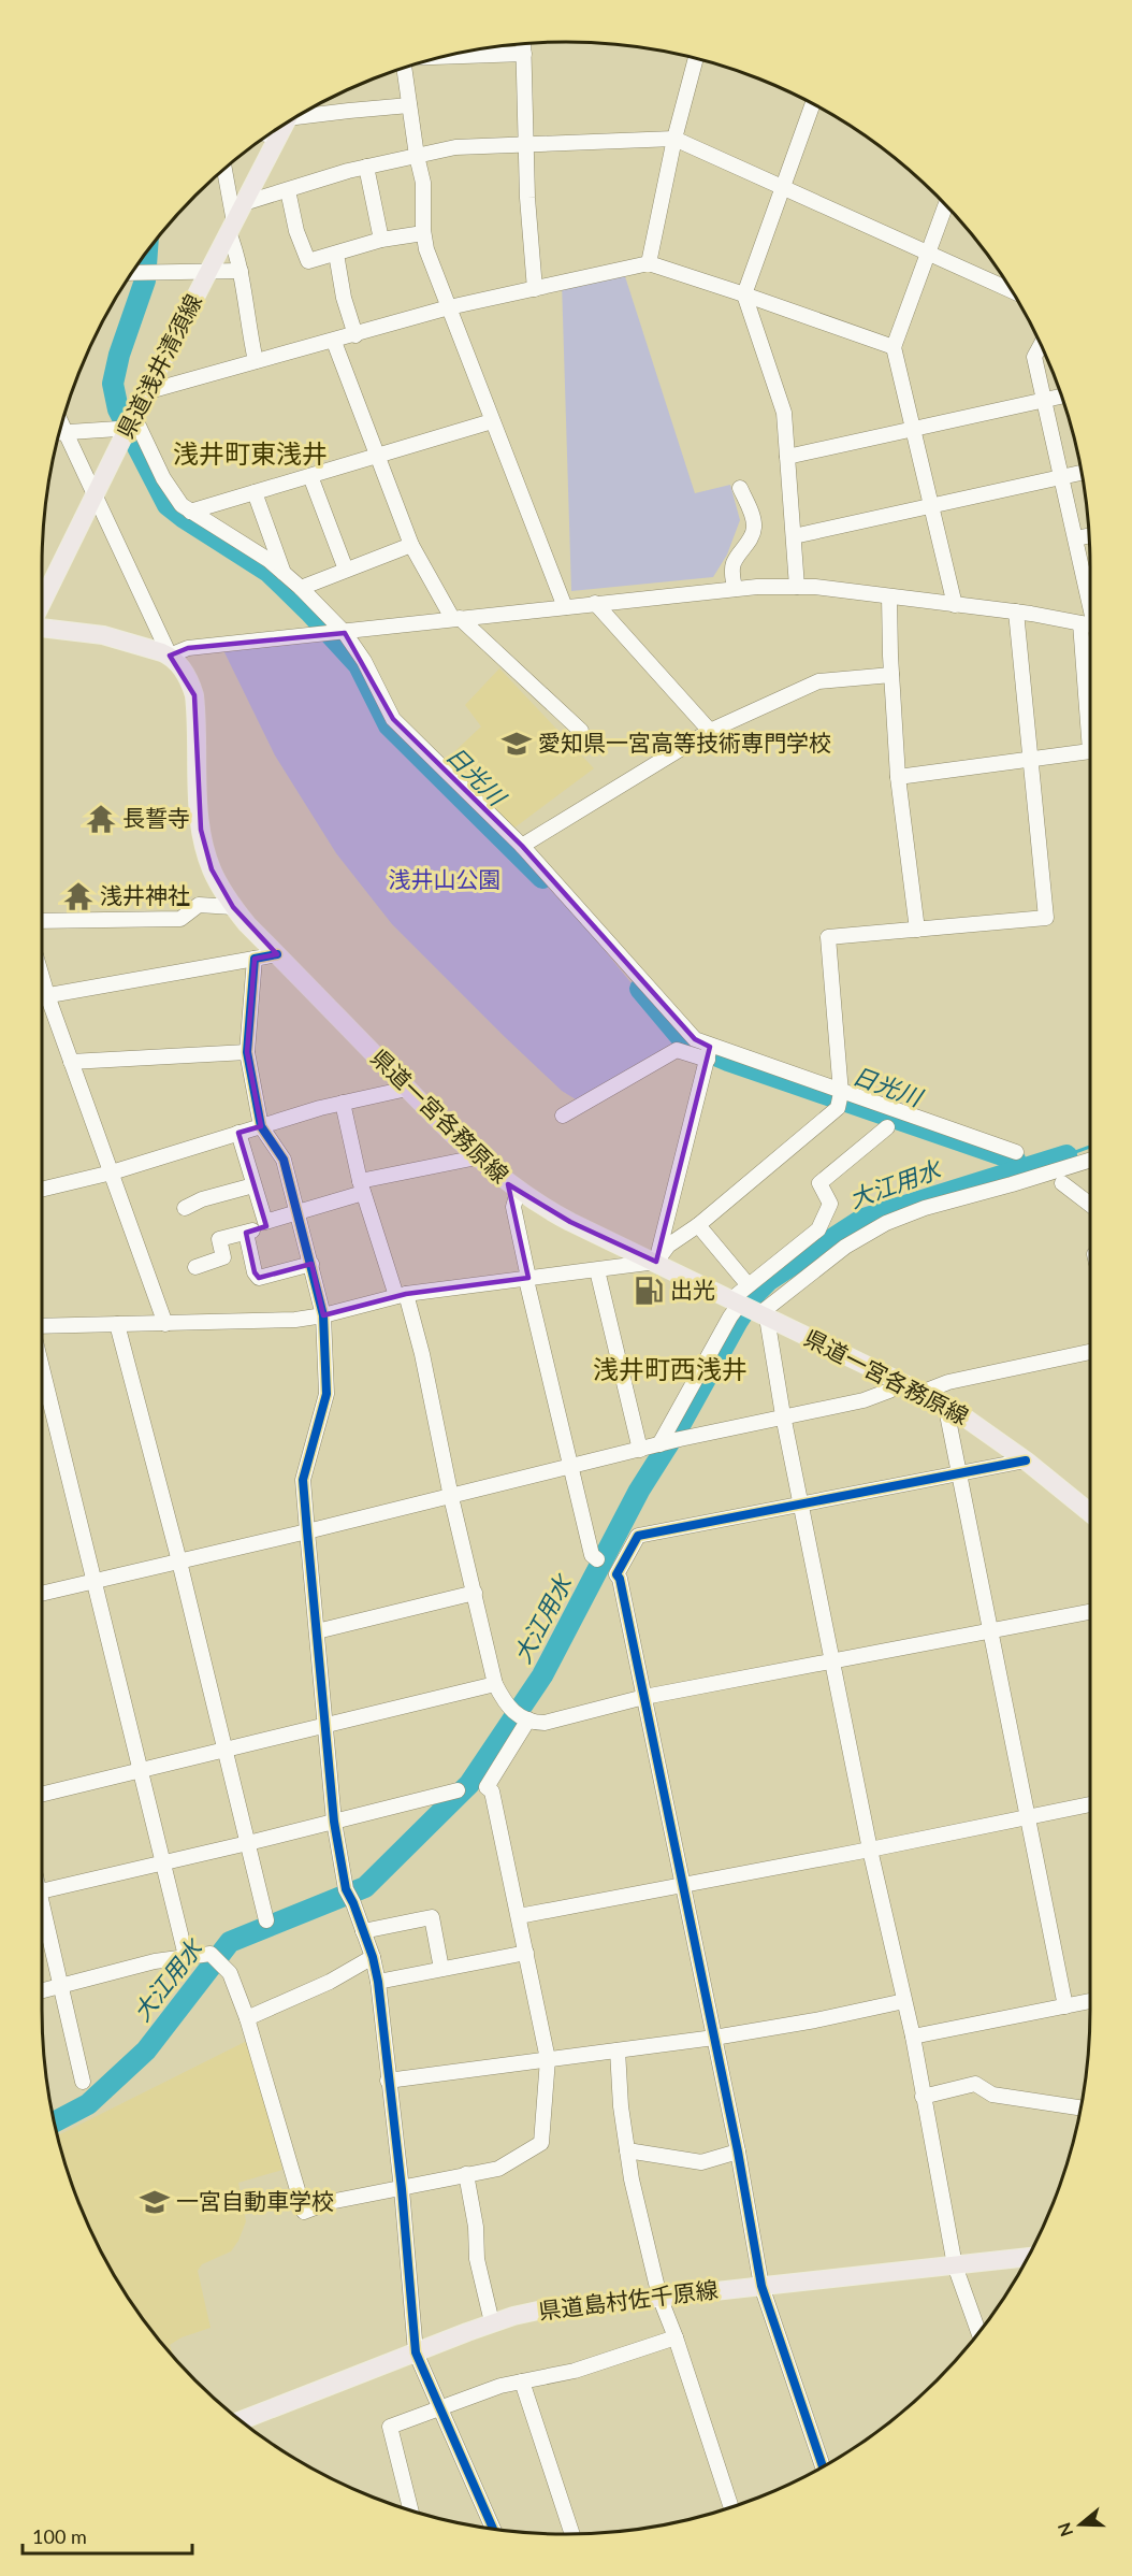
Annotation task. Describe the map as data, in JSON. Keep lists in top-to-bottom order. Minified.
{"streets":{"main road":["県道浅井清須線","県道一宮各務原線","県道島村佐千原線"]},"districts":["浅井町東浅井","浅井町西浅井"],"water":["日光川","大江用水"],"parks":["浅井山公園"],"places":{"school or university":["愛知県一宮高等技術専門学校","一宮自動車学校"],"temple":["長誓寺","浅井神社"],"fuel station":["出光"]},"scale_bar":"100 m","north":"left"}
